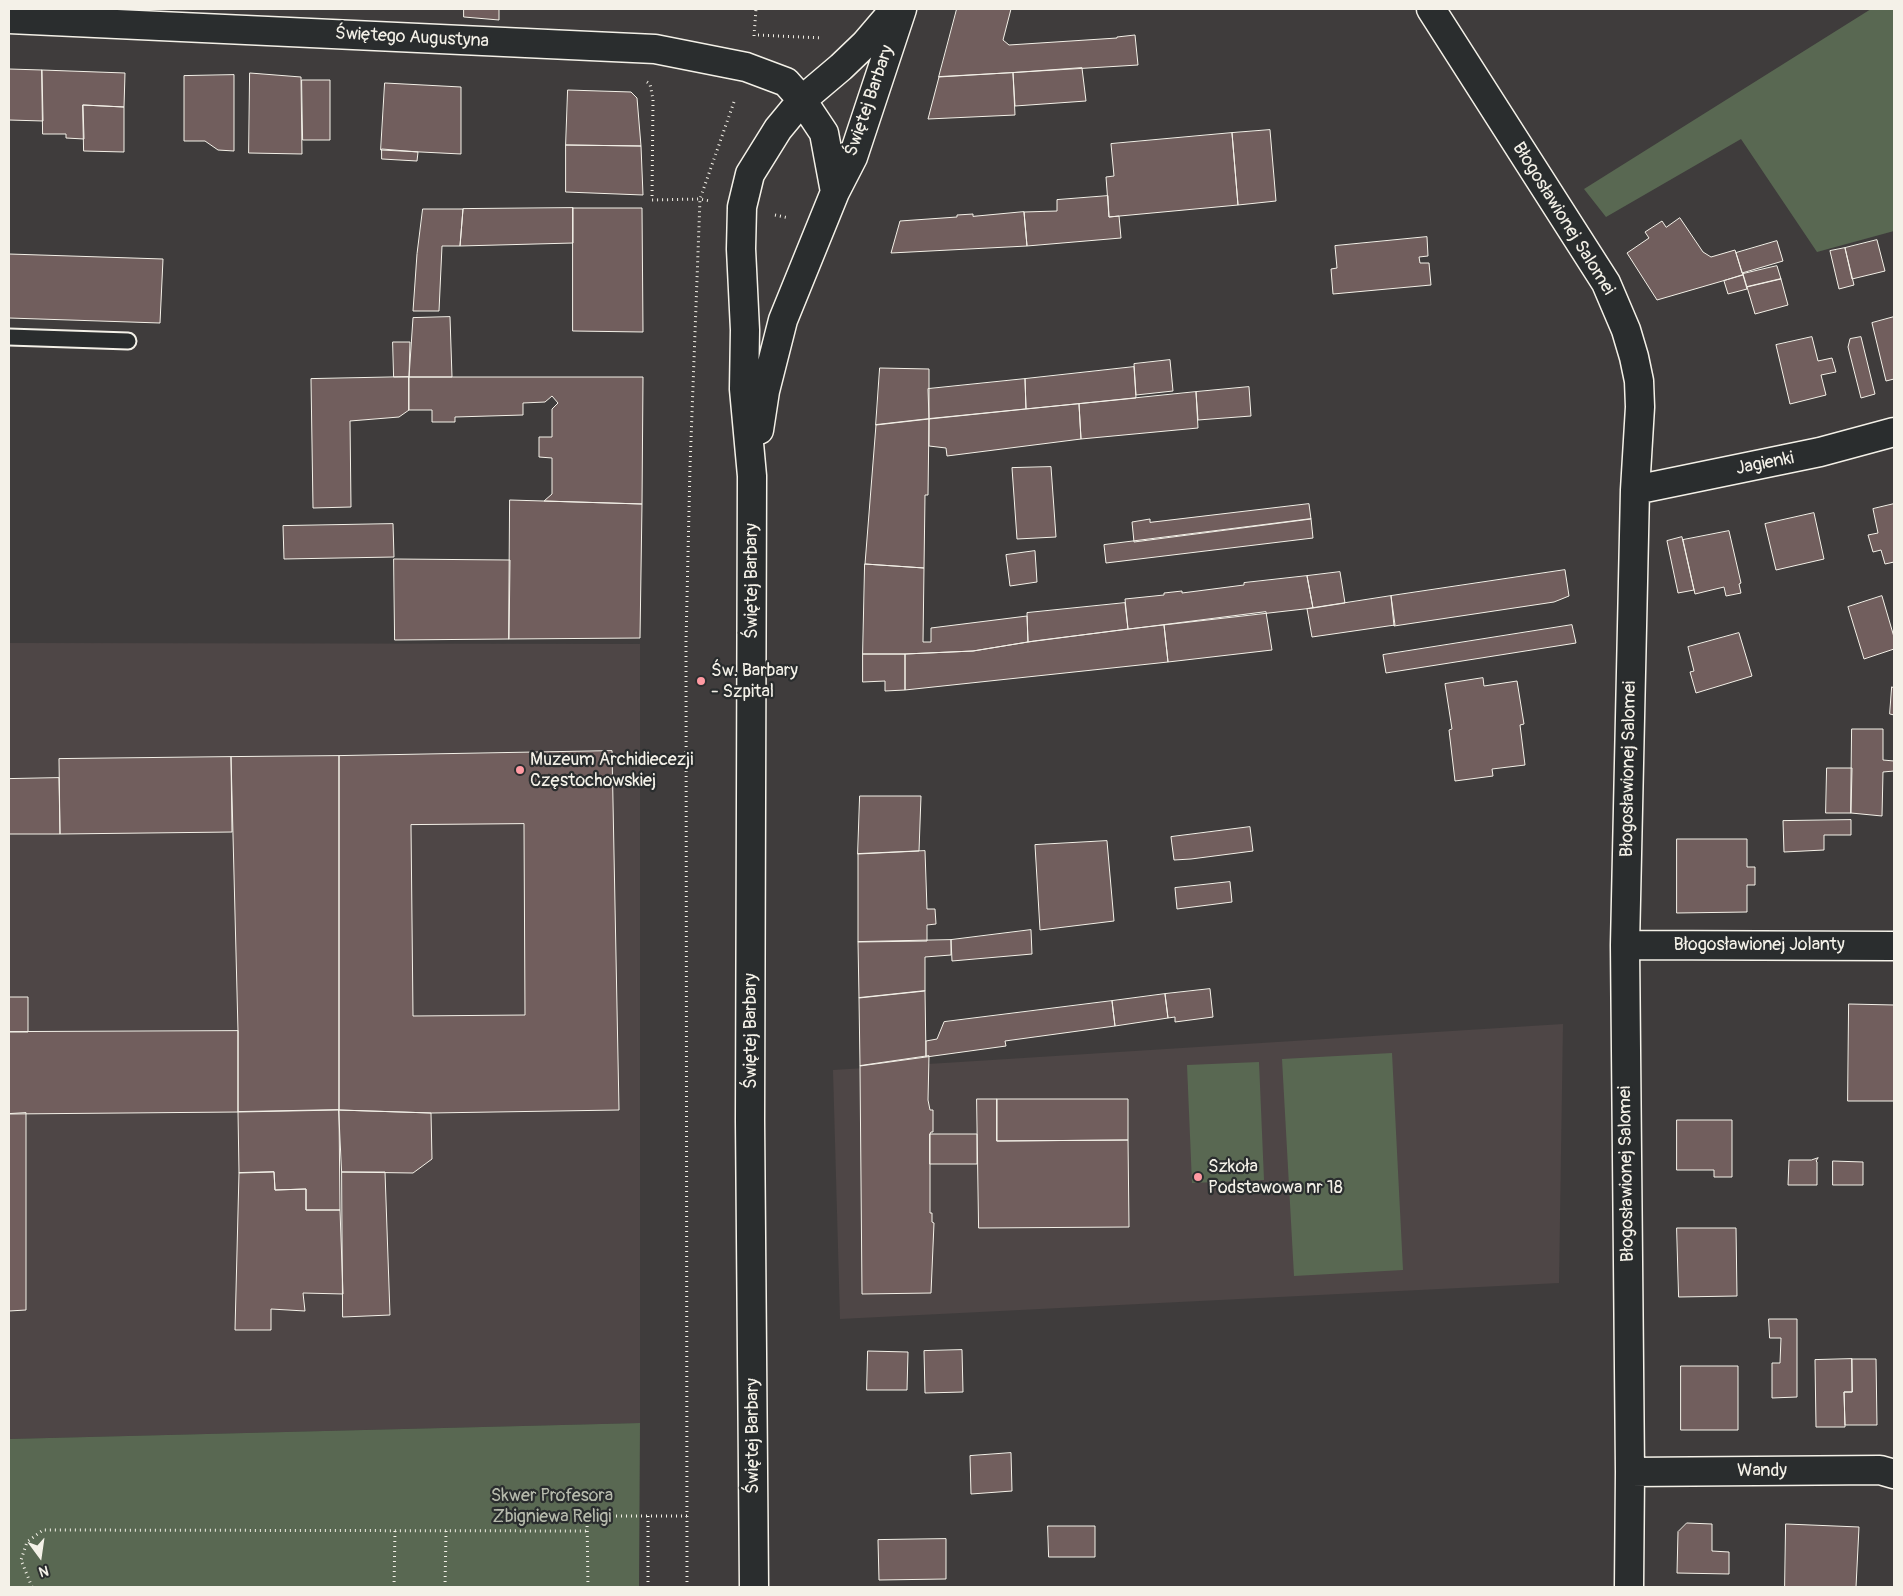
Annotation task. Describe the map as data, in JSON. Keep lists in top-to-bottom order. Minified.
{"streets":{"street":["Świętego Augustyna","Świętej Barbary","Błogosławionej Salomei","Jagienki","Błogosławionej Jolanty","Wandy"]},"crossings":[["Świętego Augustyna","Świętej Barbary"],["Błogosławionej Salomei","Jagienki"],["Błogosławionej Salomei","Błogosławionej Jolanty"],["Błogosławionej Salomei","Wandy"]],"parks":["Skwer Profesora Zbigniewa Religi"],"places":["Św. Barbary - Szpital","Muzeum Archidiecezji Częstochowskiej","Szkoła Podstawowa nr 18"],"north":"bottom"}
